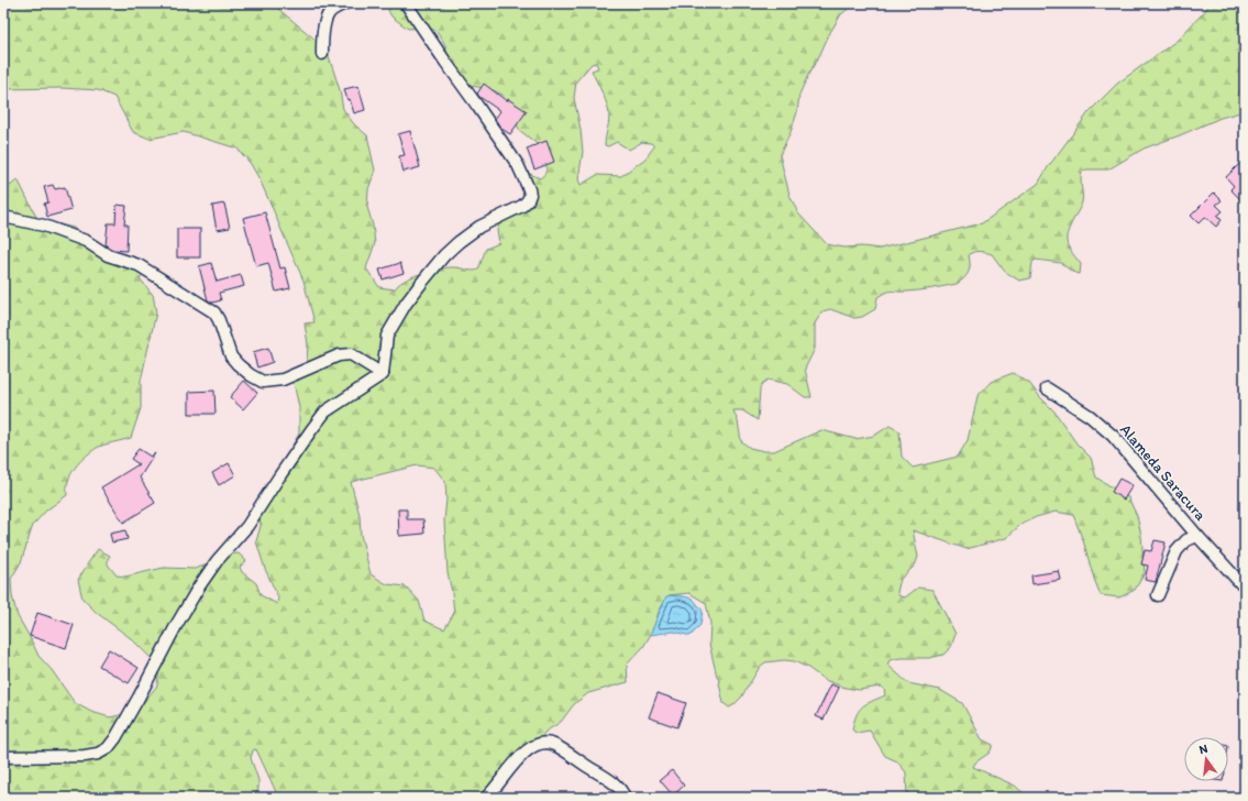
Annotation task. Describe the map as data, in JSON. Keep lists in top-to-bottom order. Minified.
{"streets":{"street":["Alameda Saracura"]},"north":"top"}
